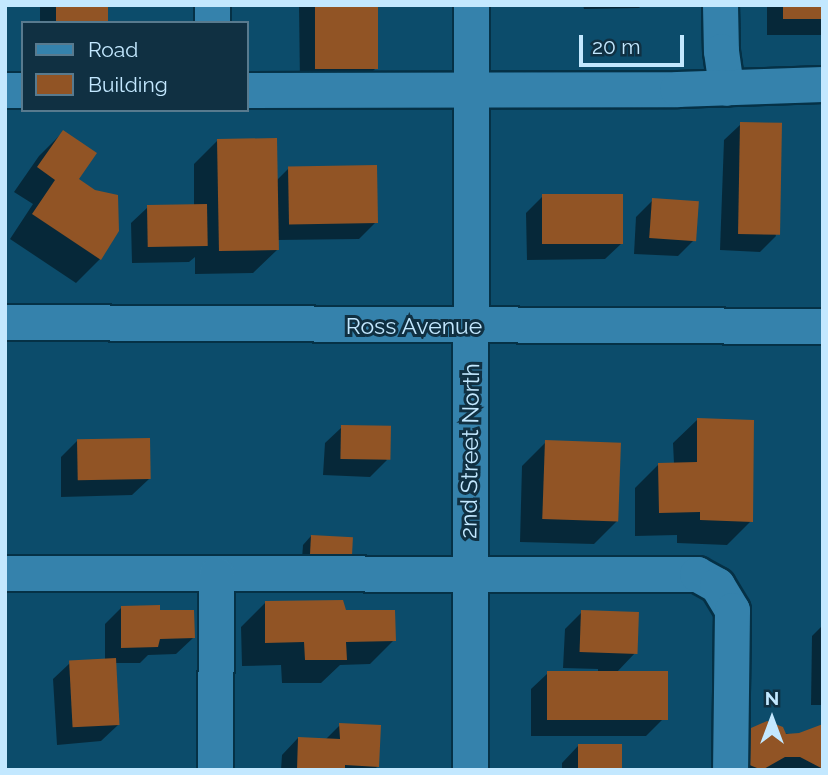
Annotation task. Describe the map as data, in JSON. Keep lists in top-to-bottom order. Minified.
{"streets":{"street":["Ross Avenue","2nd Street North"]},"crossings":[["Ross Avenue","2nd Street North"]],"legend":["Road","Building"],"scale_bar":"20 m","north":"top"}
